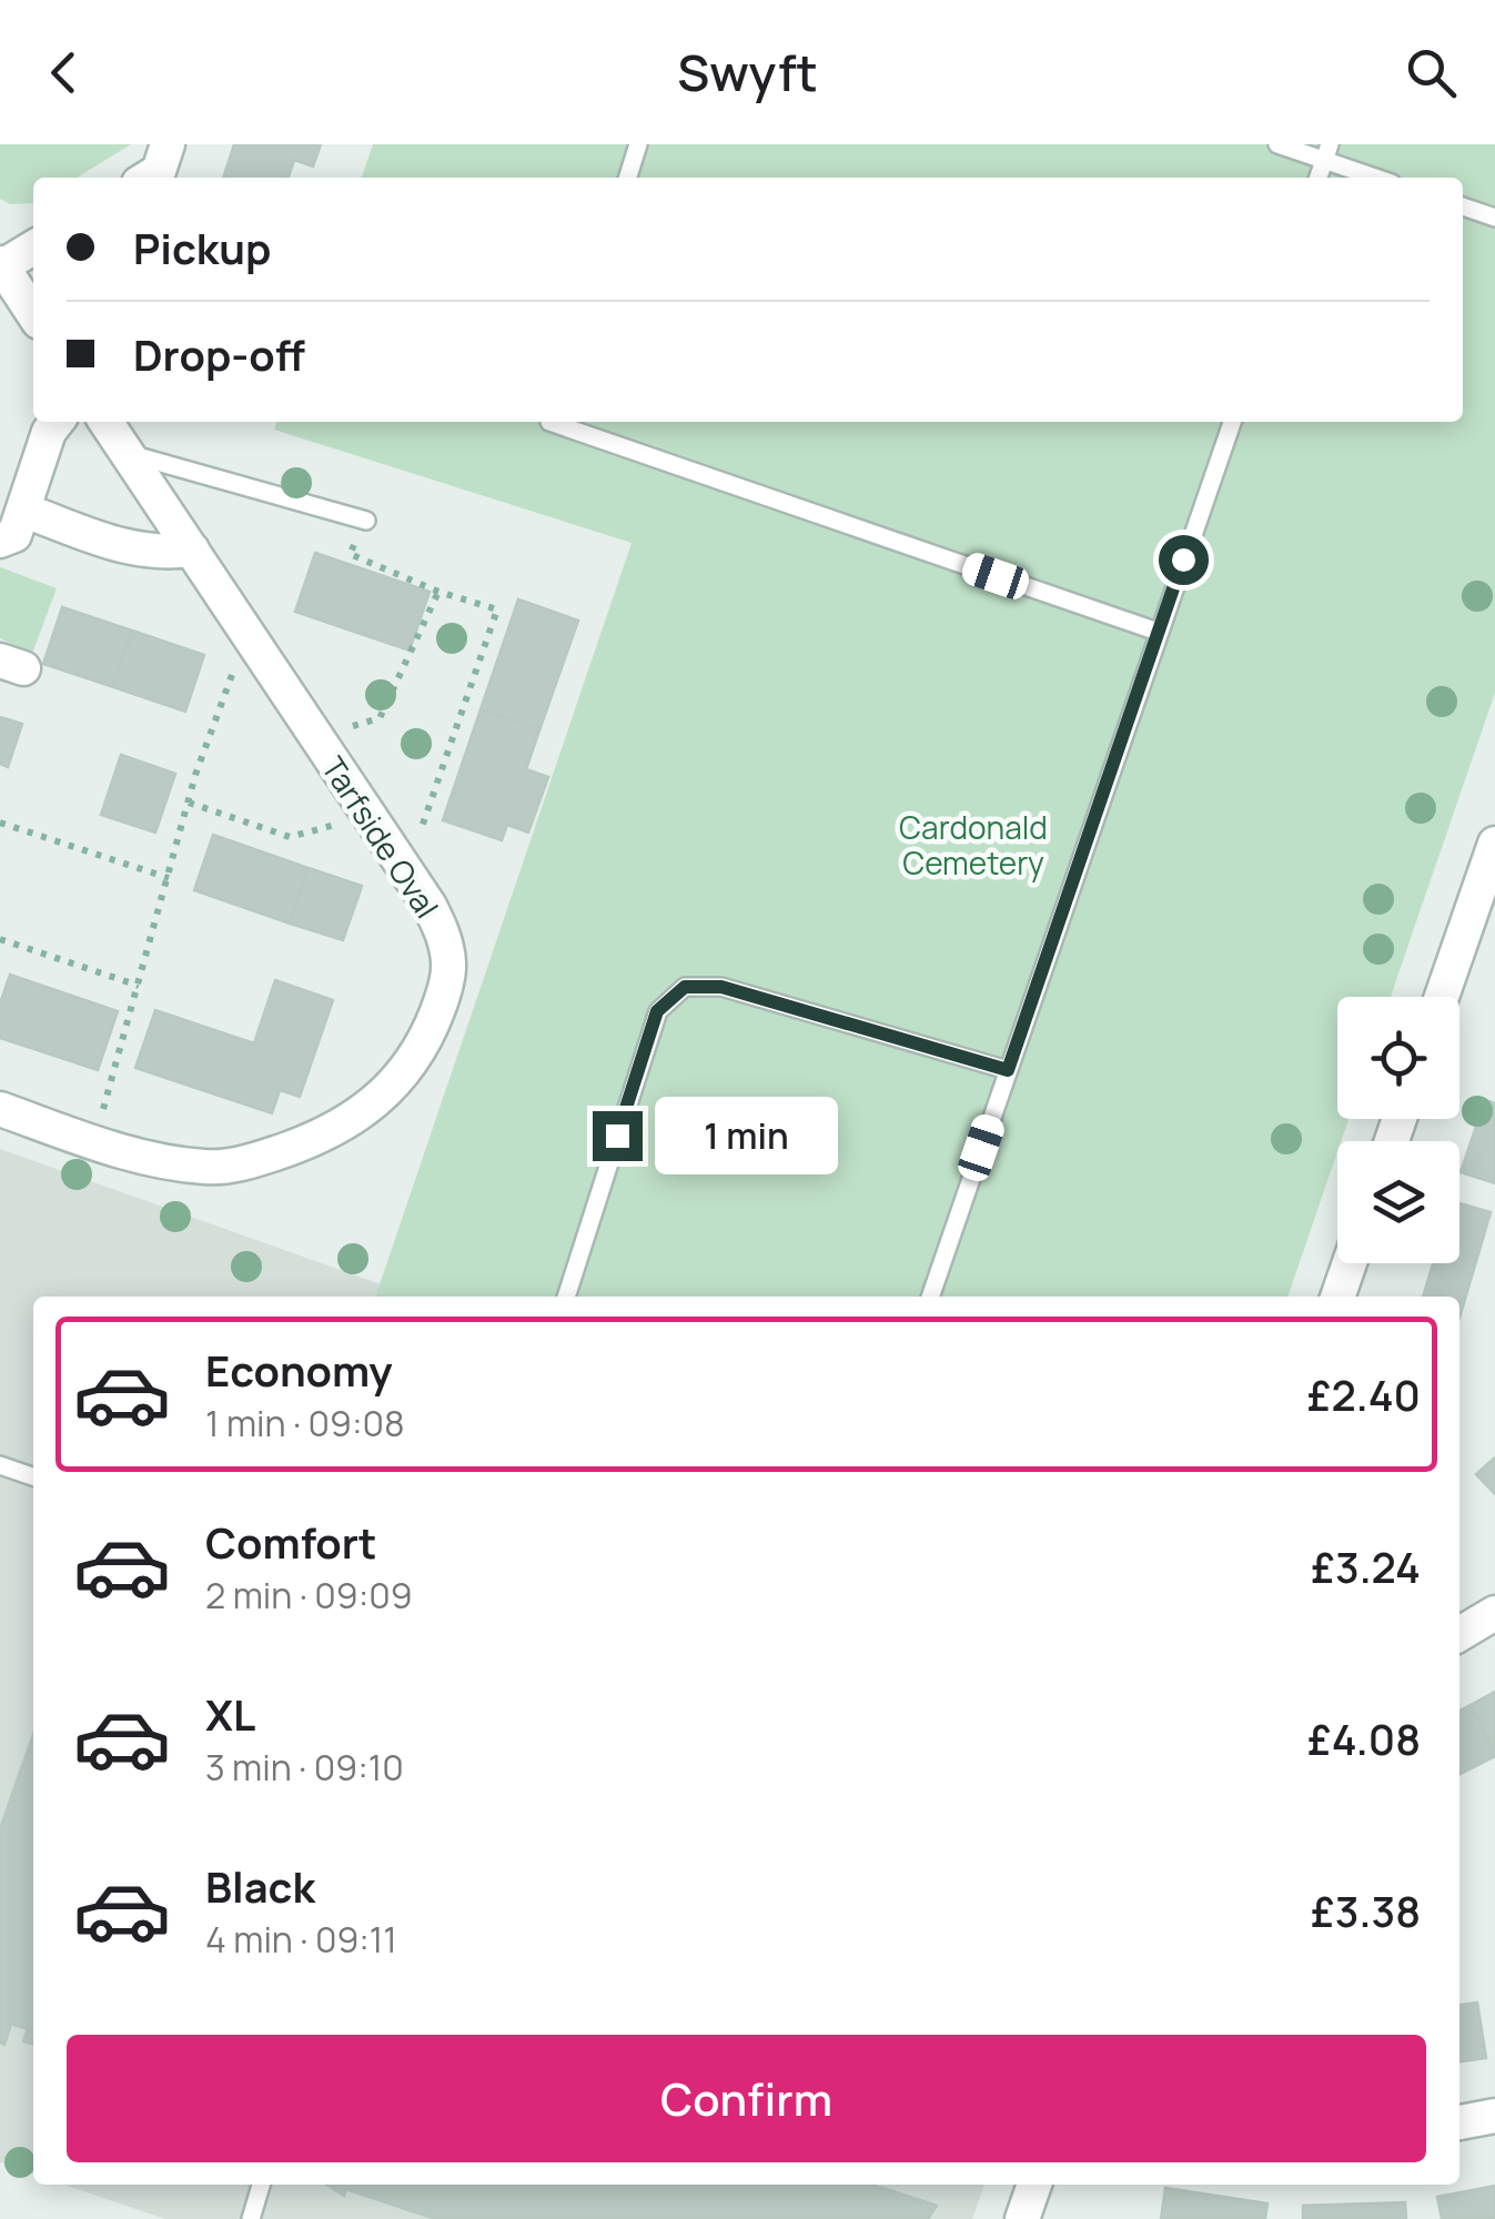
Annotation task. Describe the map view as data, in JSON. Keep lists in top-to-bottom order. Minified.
{"streets":{"street":["Tarfside Oval"]},"parks":["Cardonald Cemetery"],"page":{"header":"Swyft","banner":["Pickup","Drop-off"],"bubble":"1 min","list":[{"name":"Economy","note":"1 min · 09:08","value":"£2.40"},{"name":"Comfort","note":"2 min · 09:09","value":"£3.24"},{"name":"XL","note":"3 min · 09:10","value":"£4.08"},{"name":"Black","note":"4 min · 09:11","value":"£3.38"}],"buttons":"Confirm"}}
